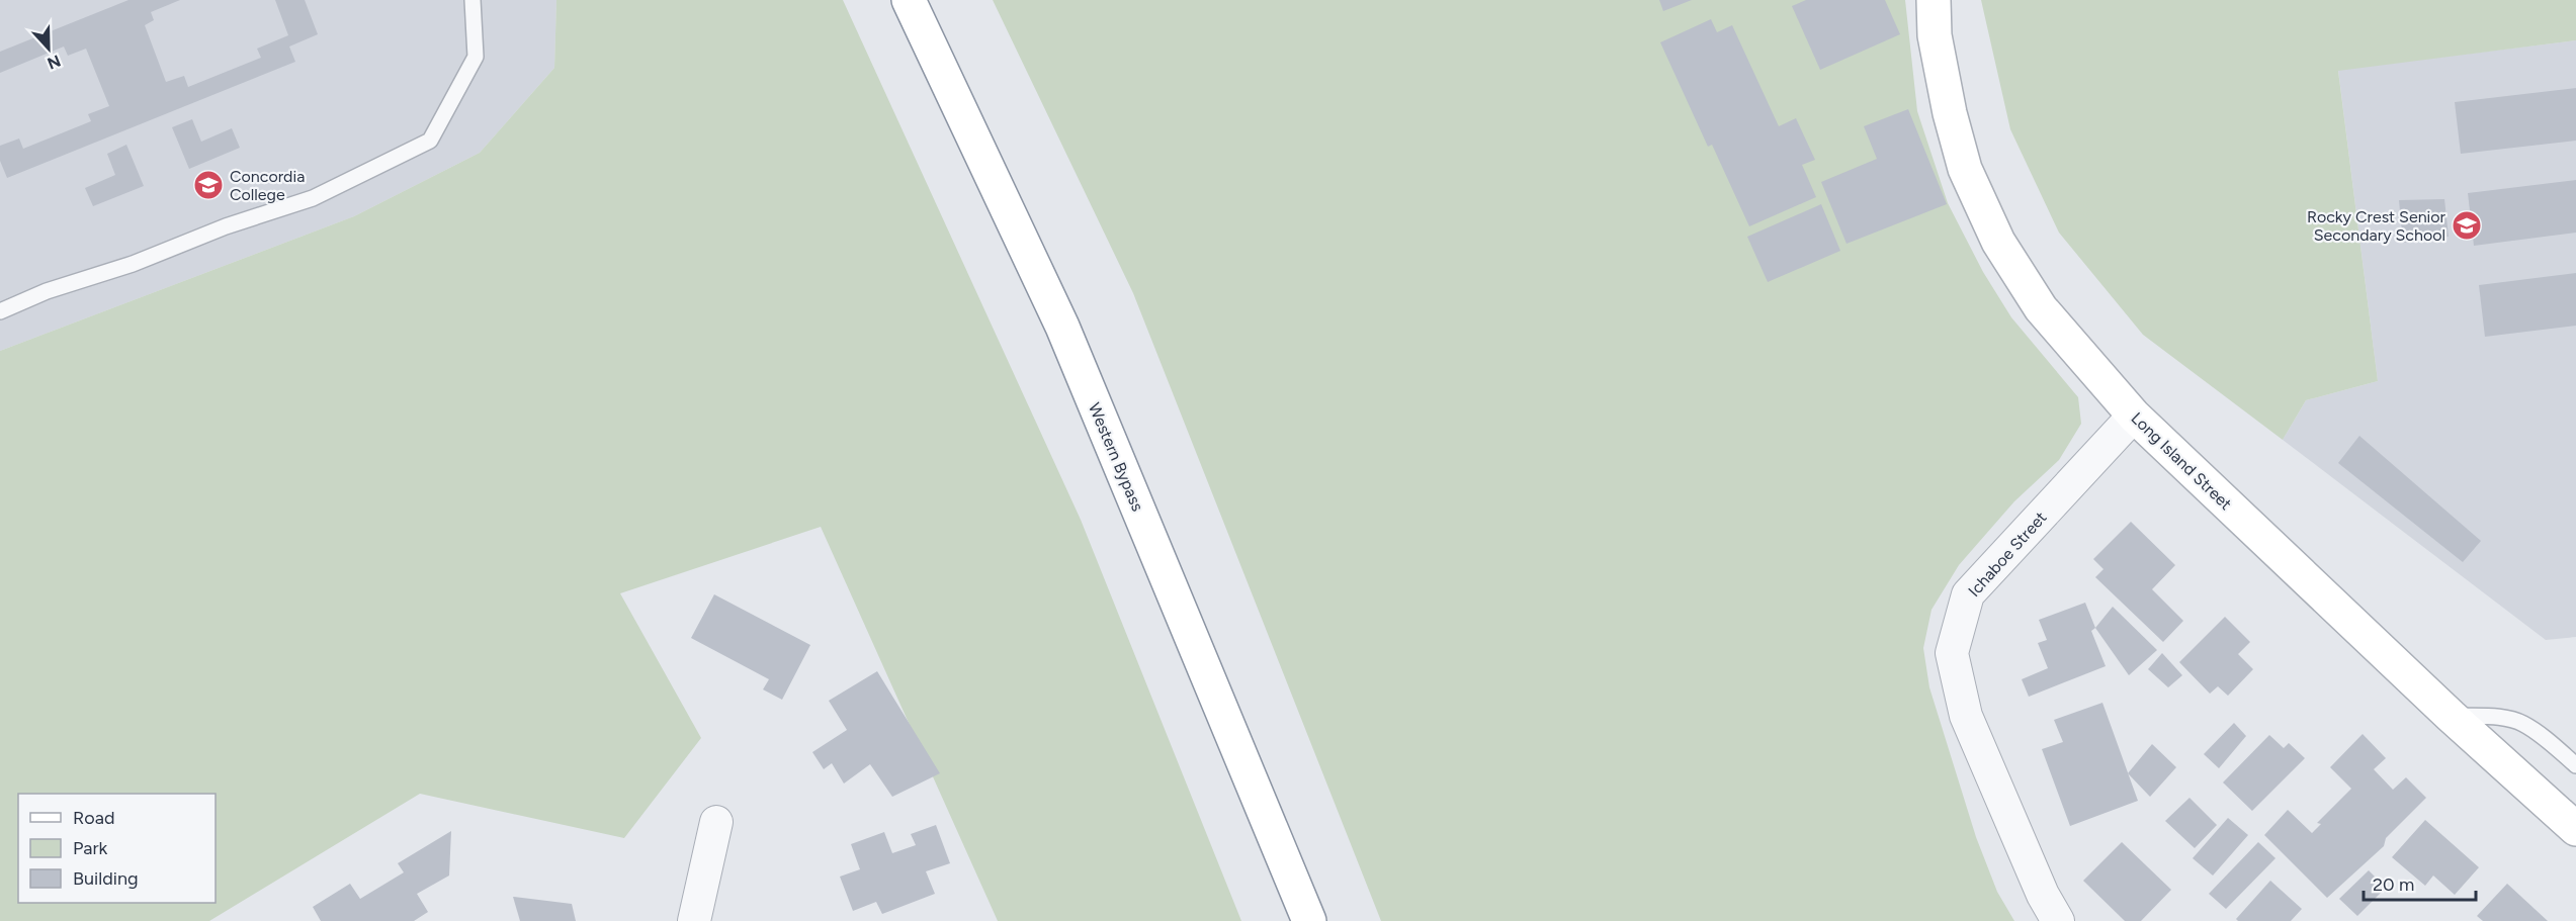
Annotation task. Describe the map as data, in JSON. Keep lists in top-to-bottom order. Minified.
{"streets":{"main road":["Western Bypass","Long Island Street"],"street":["Ichaboe Street"]},"crossings":[["Long Island Street","Ichaboe Street"]],"places":{"school or university":["Concordia College","Rocky Crest Senior Secondary School"]},"legend":["Road","Park","Building"],"scale_bar":"20 m","north":"bottom"}
